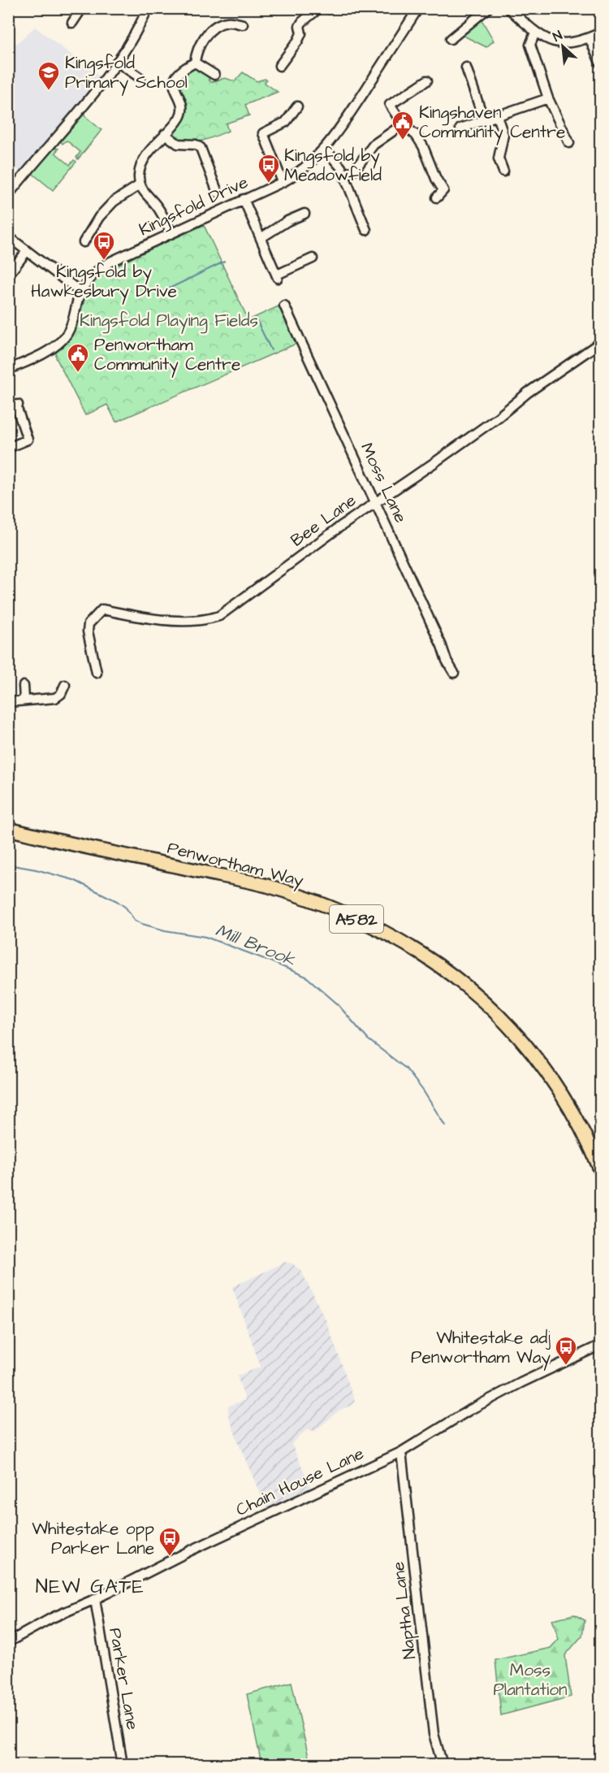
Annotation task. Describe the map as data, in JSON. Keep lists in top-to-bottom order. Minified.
{"streets":{"highway":["Penwortham Way","A582"],"street":["Kingsfold Drive","Moss Lane","Bee Lane","Chain House Lane","Naptha Lane","Parker Lane"]},"crossings":[["Moss Lane","Bee Lane"],["Chain House Lane","Naptha Lane"],["Chain House Lane","Parker Lane"]],"districts":["NEW GATE"],"water":["Mill Brook"],"parks":["Kingsfold Playing Fields","Moss Plantation"],"places":{"school or university":["Kingsfold Primary School"],"public building":["Kingshaven Community Centre","Penwortham Community Centre"],"bus stop":["Kingsfold by Meadowfield","Kingsfold by Hawkesbury Drive","Whitestake adj Penwortham Way","Whitestake opp Parker Lane"]},"north":"top left"}
